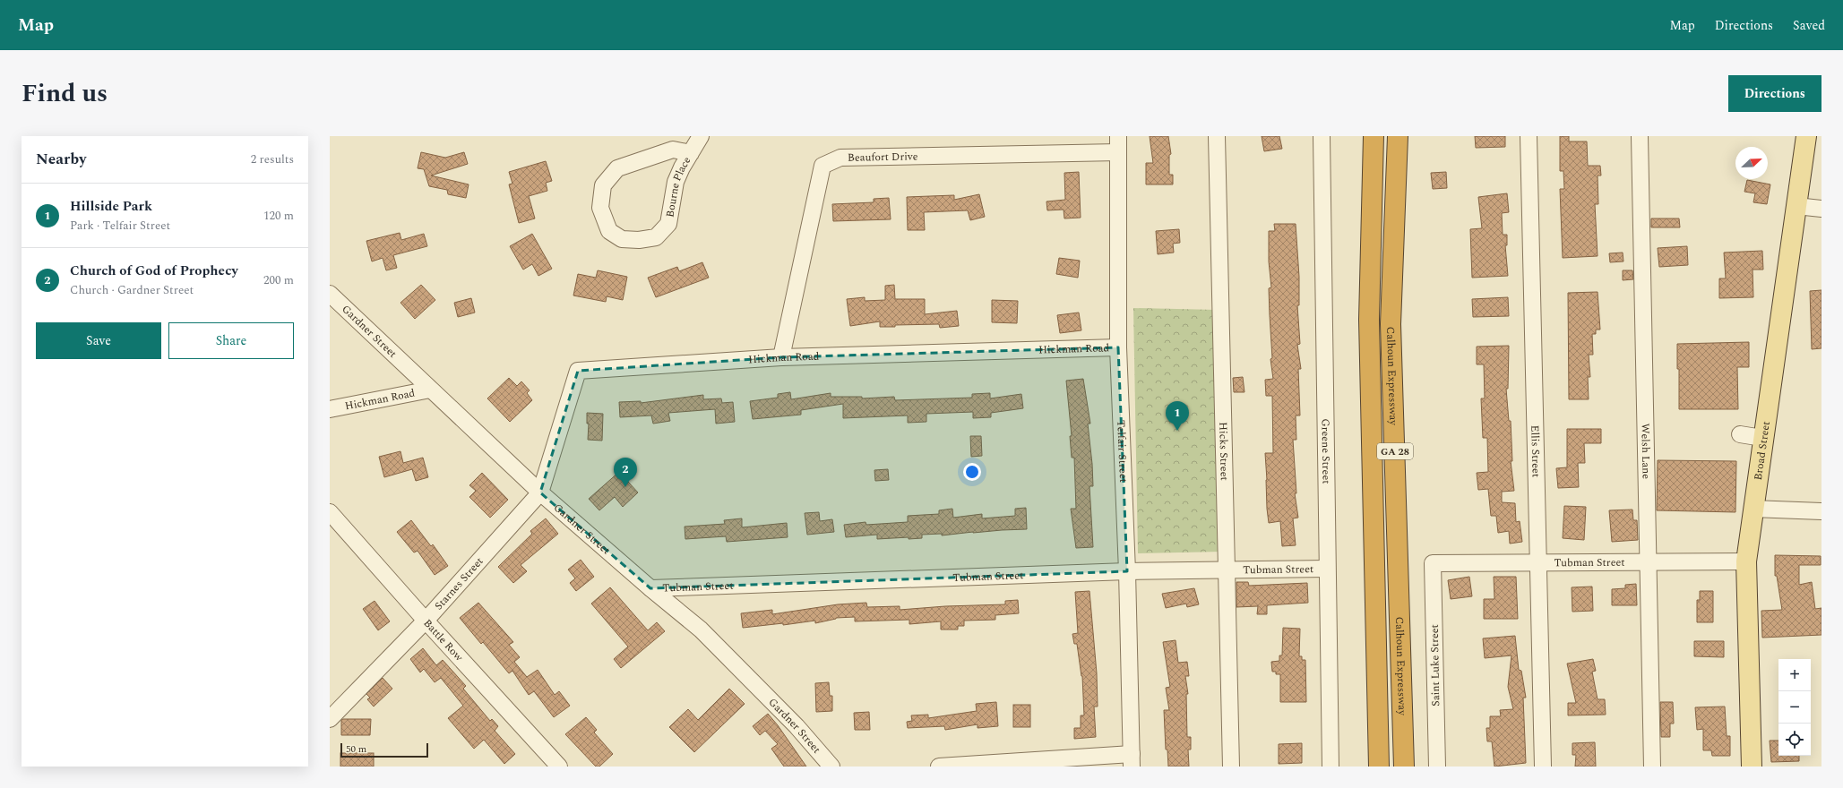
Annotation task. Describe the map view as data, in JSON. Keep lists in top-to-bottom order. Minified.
{"streets":{"highway":["Calhoun Expressway","GA 28"],"main road":["Broad Street"],"street":["Beaufort Drive","Bourne Place","Gardner Street","Hickman Road","Telfair Street","Hicks Street","Greene Street","Ellis Street","Welsh Lane","Tubman Street","Starnes Street","Battle Row","Saint Luke Street"]},"crossings":[["Beaufort Drive","Hickman Road"],["Beaufort Drive","Telfair Street"],["Gardner Street","Hickman Road"],["Gardner Street","Tubman Street"],["Gardner Street","Starnes Street"],["Hickman Road","Telfair Street"],["Hickman Road","Starnes Street"],["Broad Street","Tubman Street"],["Telfair Street","Tubman Street"],["Hicks Street","Tubman Street"],["Greene Street","Tubman Street"],["Ellis Street","Tubman Street"],["Welsh Lane","Tubman Street"],["Tubman Street","Saint Luke Street"],["Starnes Street","Battle Row"]],"scale_bar":"50 m","north":"top right","page":{"header":"Map","nav":["Map","Directions","Saved"],"title":"Find us","buttons":["Directions",["Save","Share"]],"heading":["Nearby","2 results"],"list":[{"mark":"1","name":"Hillside Park","note":"Park · Telfair Street","value":"120 m"},{"mark":"2","name":"Church of God of Prophecy","note":"Church · Gardner Street","value":"200 m"}],"pins":["1","2"],"map_buttons":["+","−"],"scale":"50 m"}}
